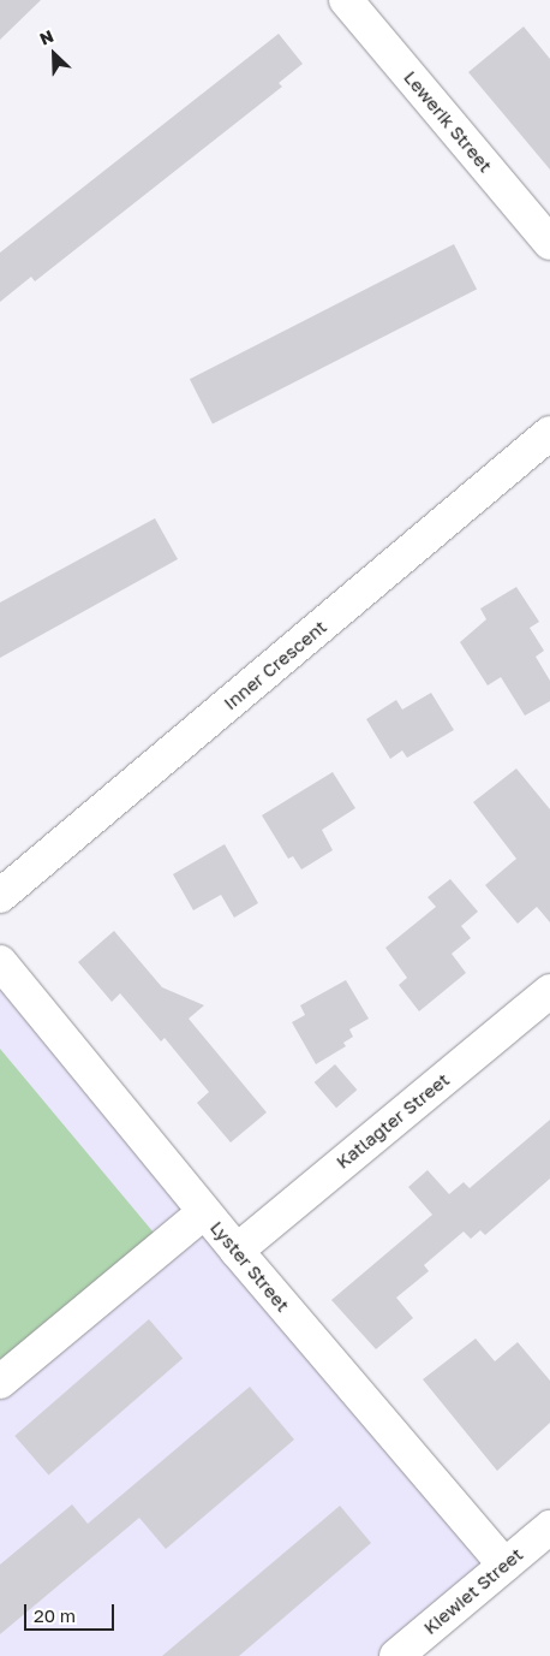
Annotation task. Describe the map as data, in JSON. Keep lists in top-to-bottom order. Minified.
{"streets":{"street":["Lewerik Street","Inner Crescent","Katlagter Street","Lyster Street","Kiewiet Street"]},"crossings":[["Katlagter Street","Lyster Street"],["Lyster Street","Kiewiet Street"]],"scale_bar":"20 m","north":"top left"}
